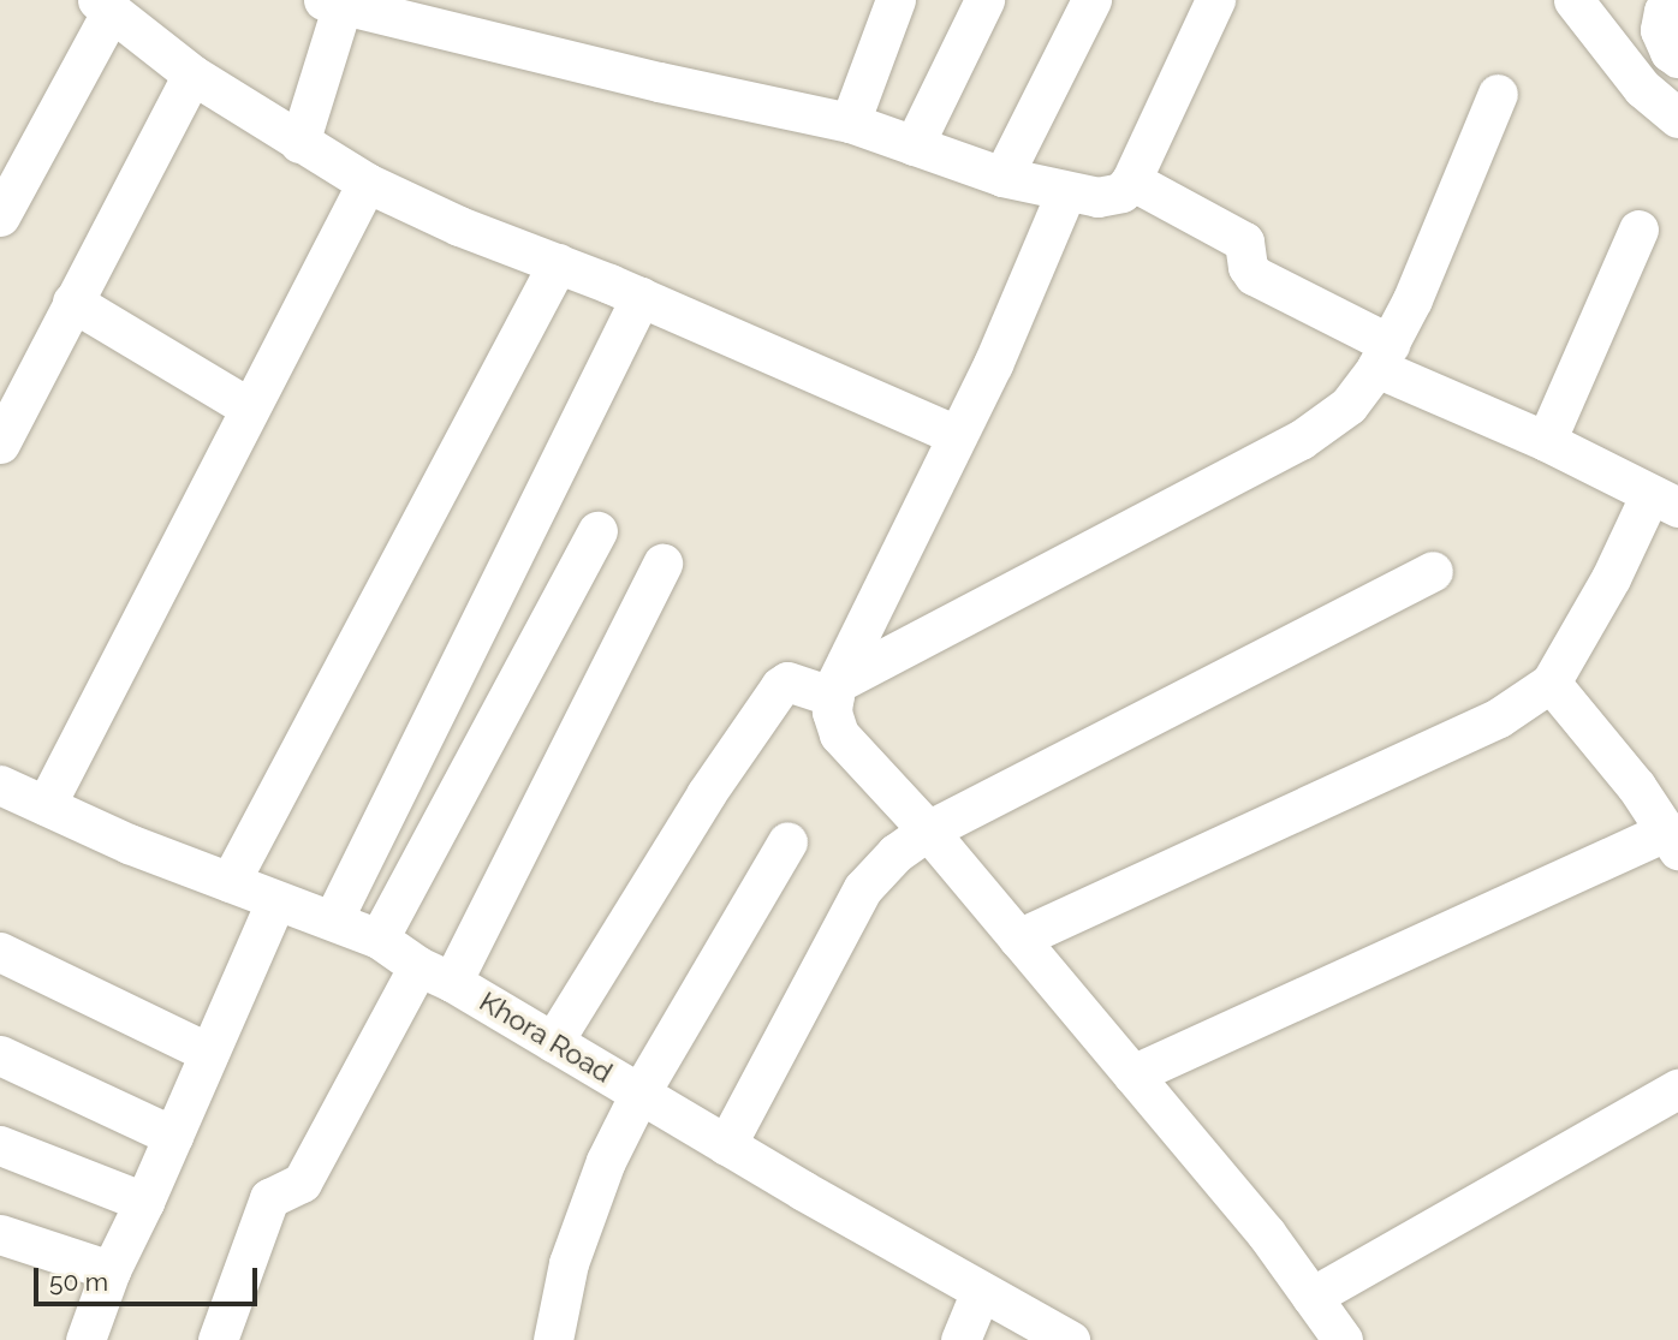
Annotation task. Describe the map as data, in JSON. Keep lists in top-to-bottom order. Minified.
{"streets":{"street":["Khora Road"]},"scale_bar":"50 m"}
